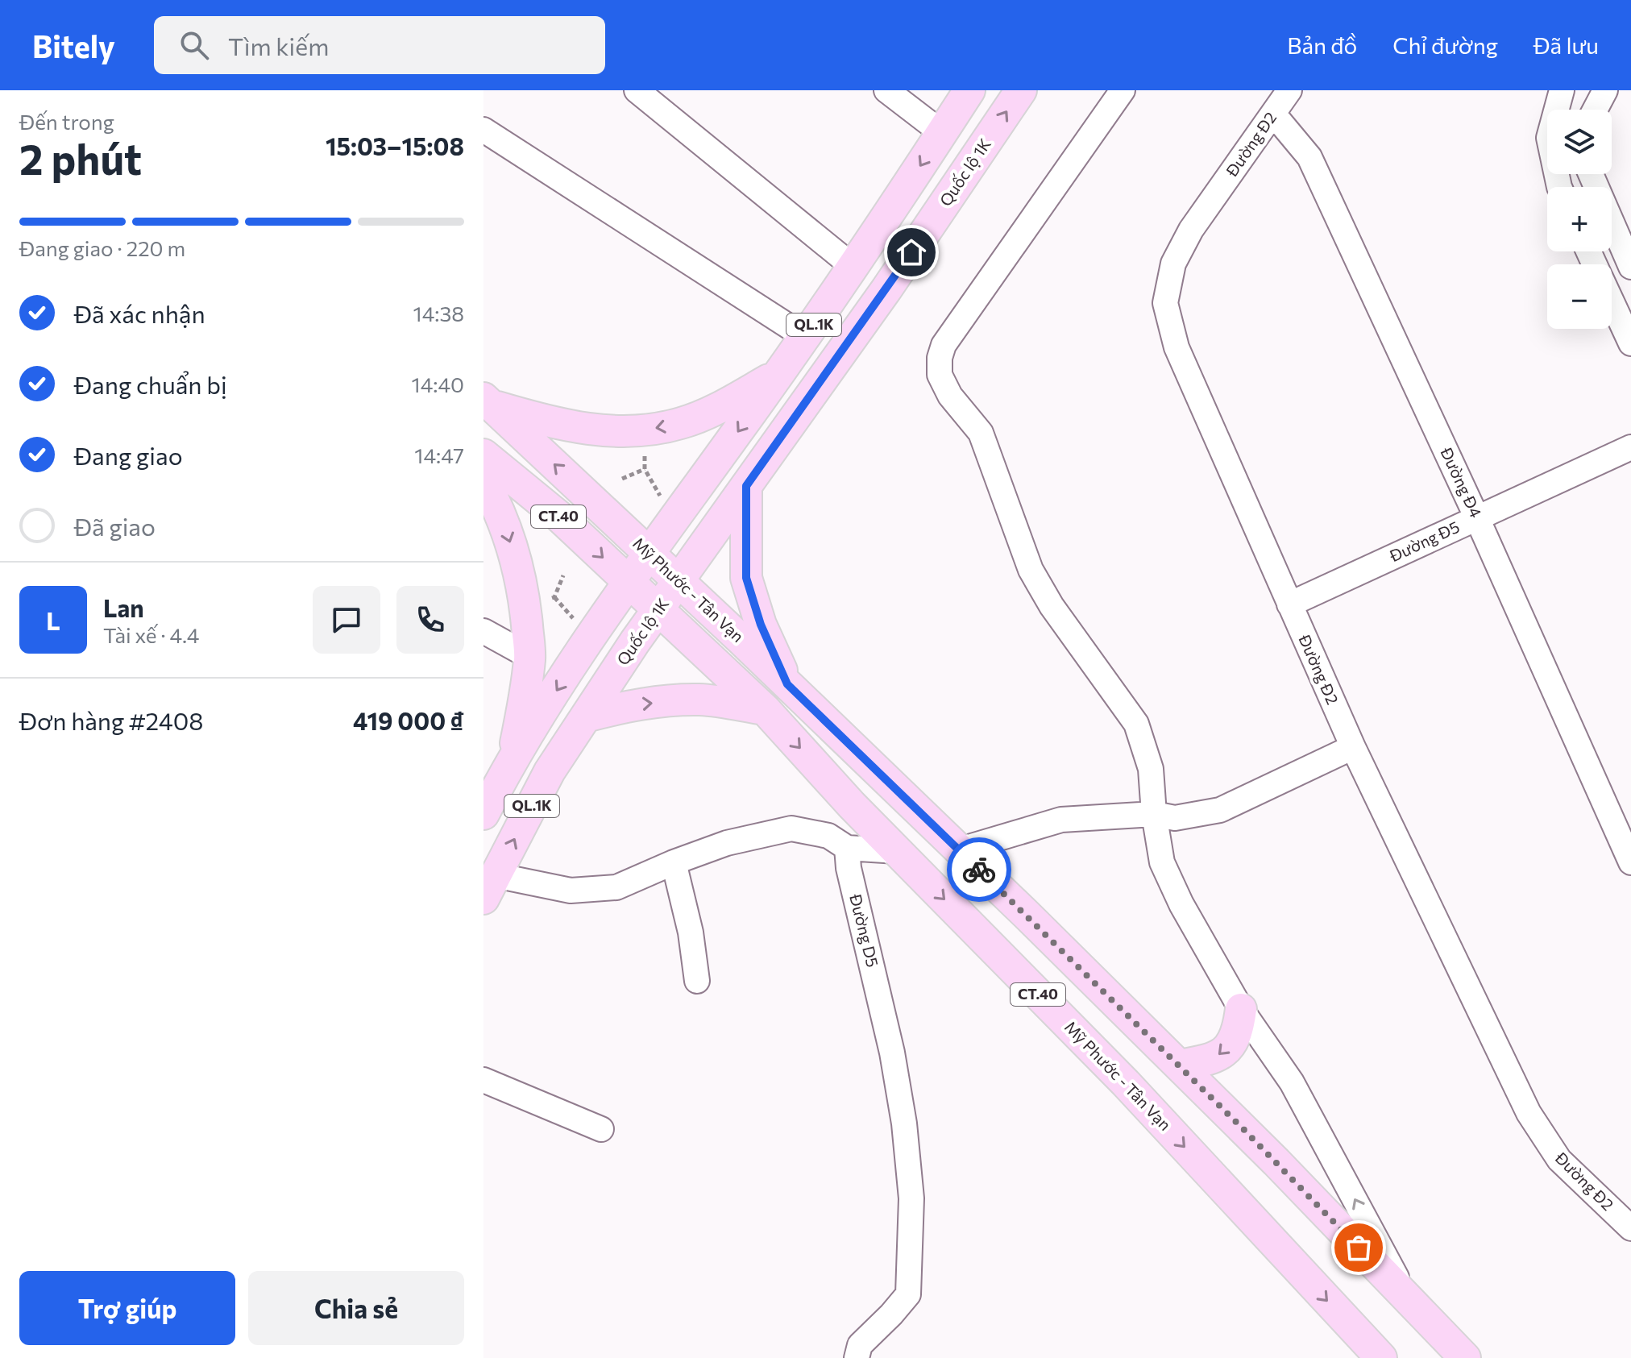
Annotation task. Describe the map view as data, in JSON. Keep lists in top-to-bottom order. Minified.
{"streets":{"main road":["Quốc lộ 1K","QL.1K","CT.40","Mỹ Phước - Tân Vạn"],"street":["Đường Đ2","Đường Đ4","Đường Đ5","Đường D5"]},"crossings":[["Đường Đ2","Đường Đ4"],["Đường Đ2","Đường Đ5"],["Quốc lộ 1K","Mỹ Phước - Tân Vạn"],["QL.1K","Mỹ Phước - Tân Vạn"],["Đường Đ4","Đường Đ5"]],"page":{"header":"Bitely","search":"Tìm kiếm","nav":["Bản đồ","Chỉ đường","Đã lưu"],"heading":["2 phút","Đến trong","15:03–15:08"],"panel":["Lan","Tài xế · 4.4","Đơn hàng #2408","419 000 ₫"],"map_buttons":["+","−"],"bar":"Đang giao · 220 m","list":[["Đã xác nhận","14:38"],["Đang chuẩn bị","14:40"],["Đang giao","14:47"],"Đã giao"],"round":"L","buttons":["Trợ giúp","Chia sẻ"]}}
